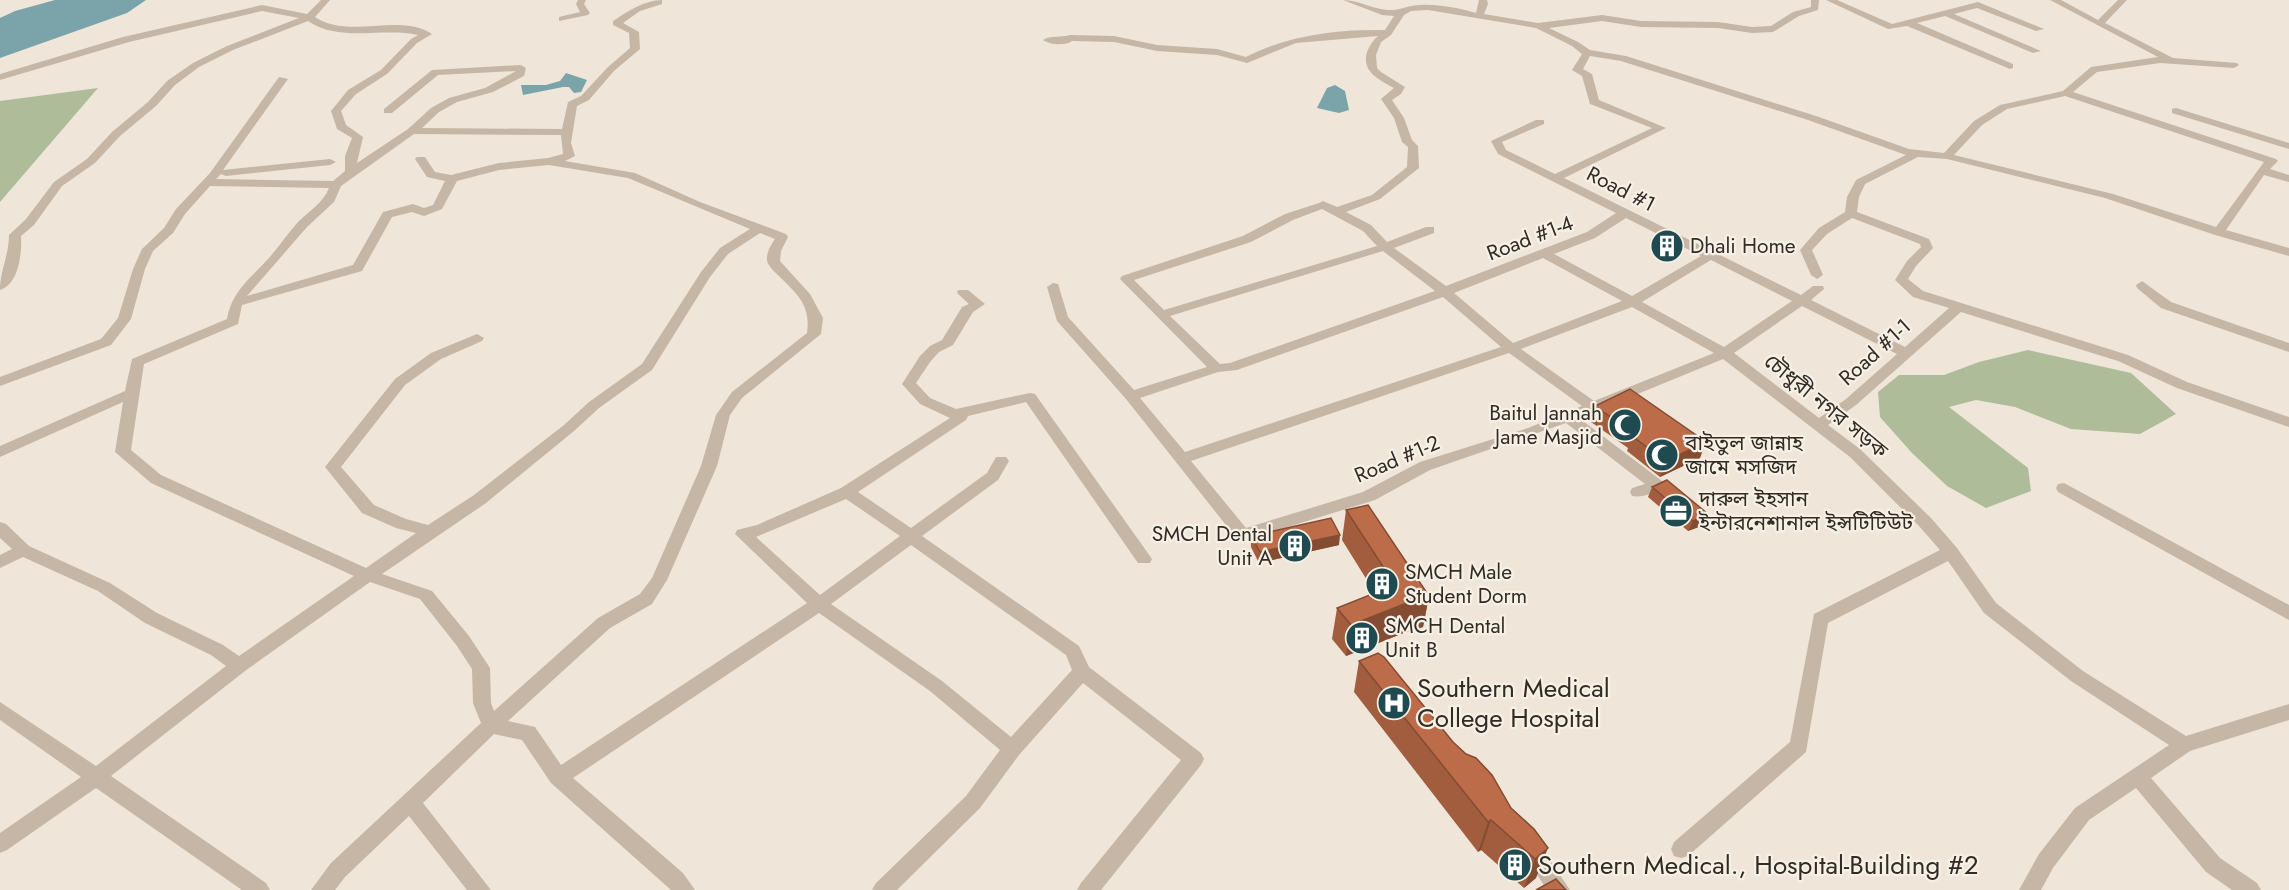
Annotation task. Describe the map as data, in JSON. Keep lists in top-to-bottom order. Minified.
{"streets":{"street":["Road #1","Road #1-4","Road #1-1","চৌধুরী নগর সড়ক","Road #1-2"]},"crossings":[["Road #1","Road #1-4"],["Road #1","Road #1-1"],["Road #1-4","চৌধুরী নগর সড়ক"],["Road #1-1","চৌধুরী নগর সড়ক"],["চৌধুরী নগর সড়ক","Road #1-2"]],"places":{"building":["Dhali Home","SMCH Dental Unit A","SMCH Male Student Dorm","SMCH Dental Unit B","Southern Medical., Hospital-Building #2"],"mosque":["Baitul Jannah Jame Masjid","বাইতুল জান্নাহ জামে মসজিদ"],"office":["দারুল ইহসান ইন্টারনেশানাল ইন্সটিটিউট"],"hospital":["Southern Medical College Hospital"]}}
